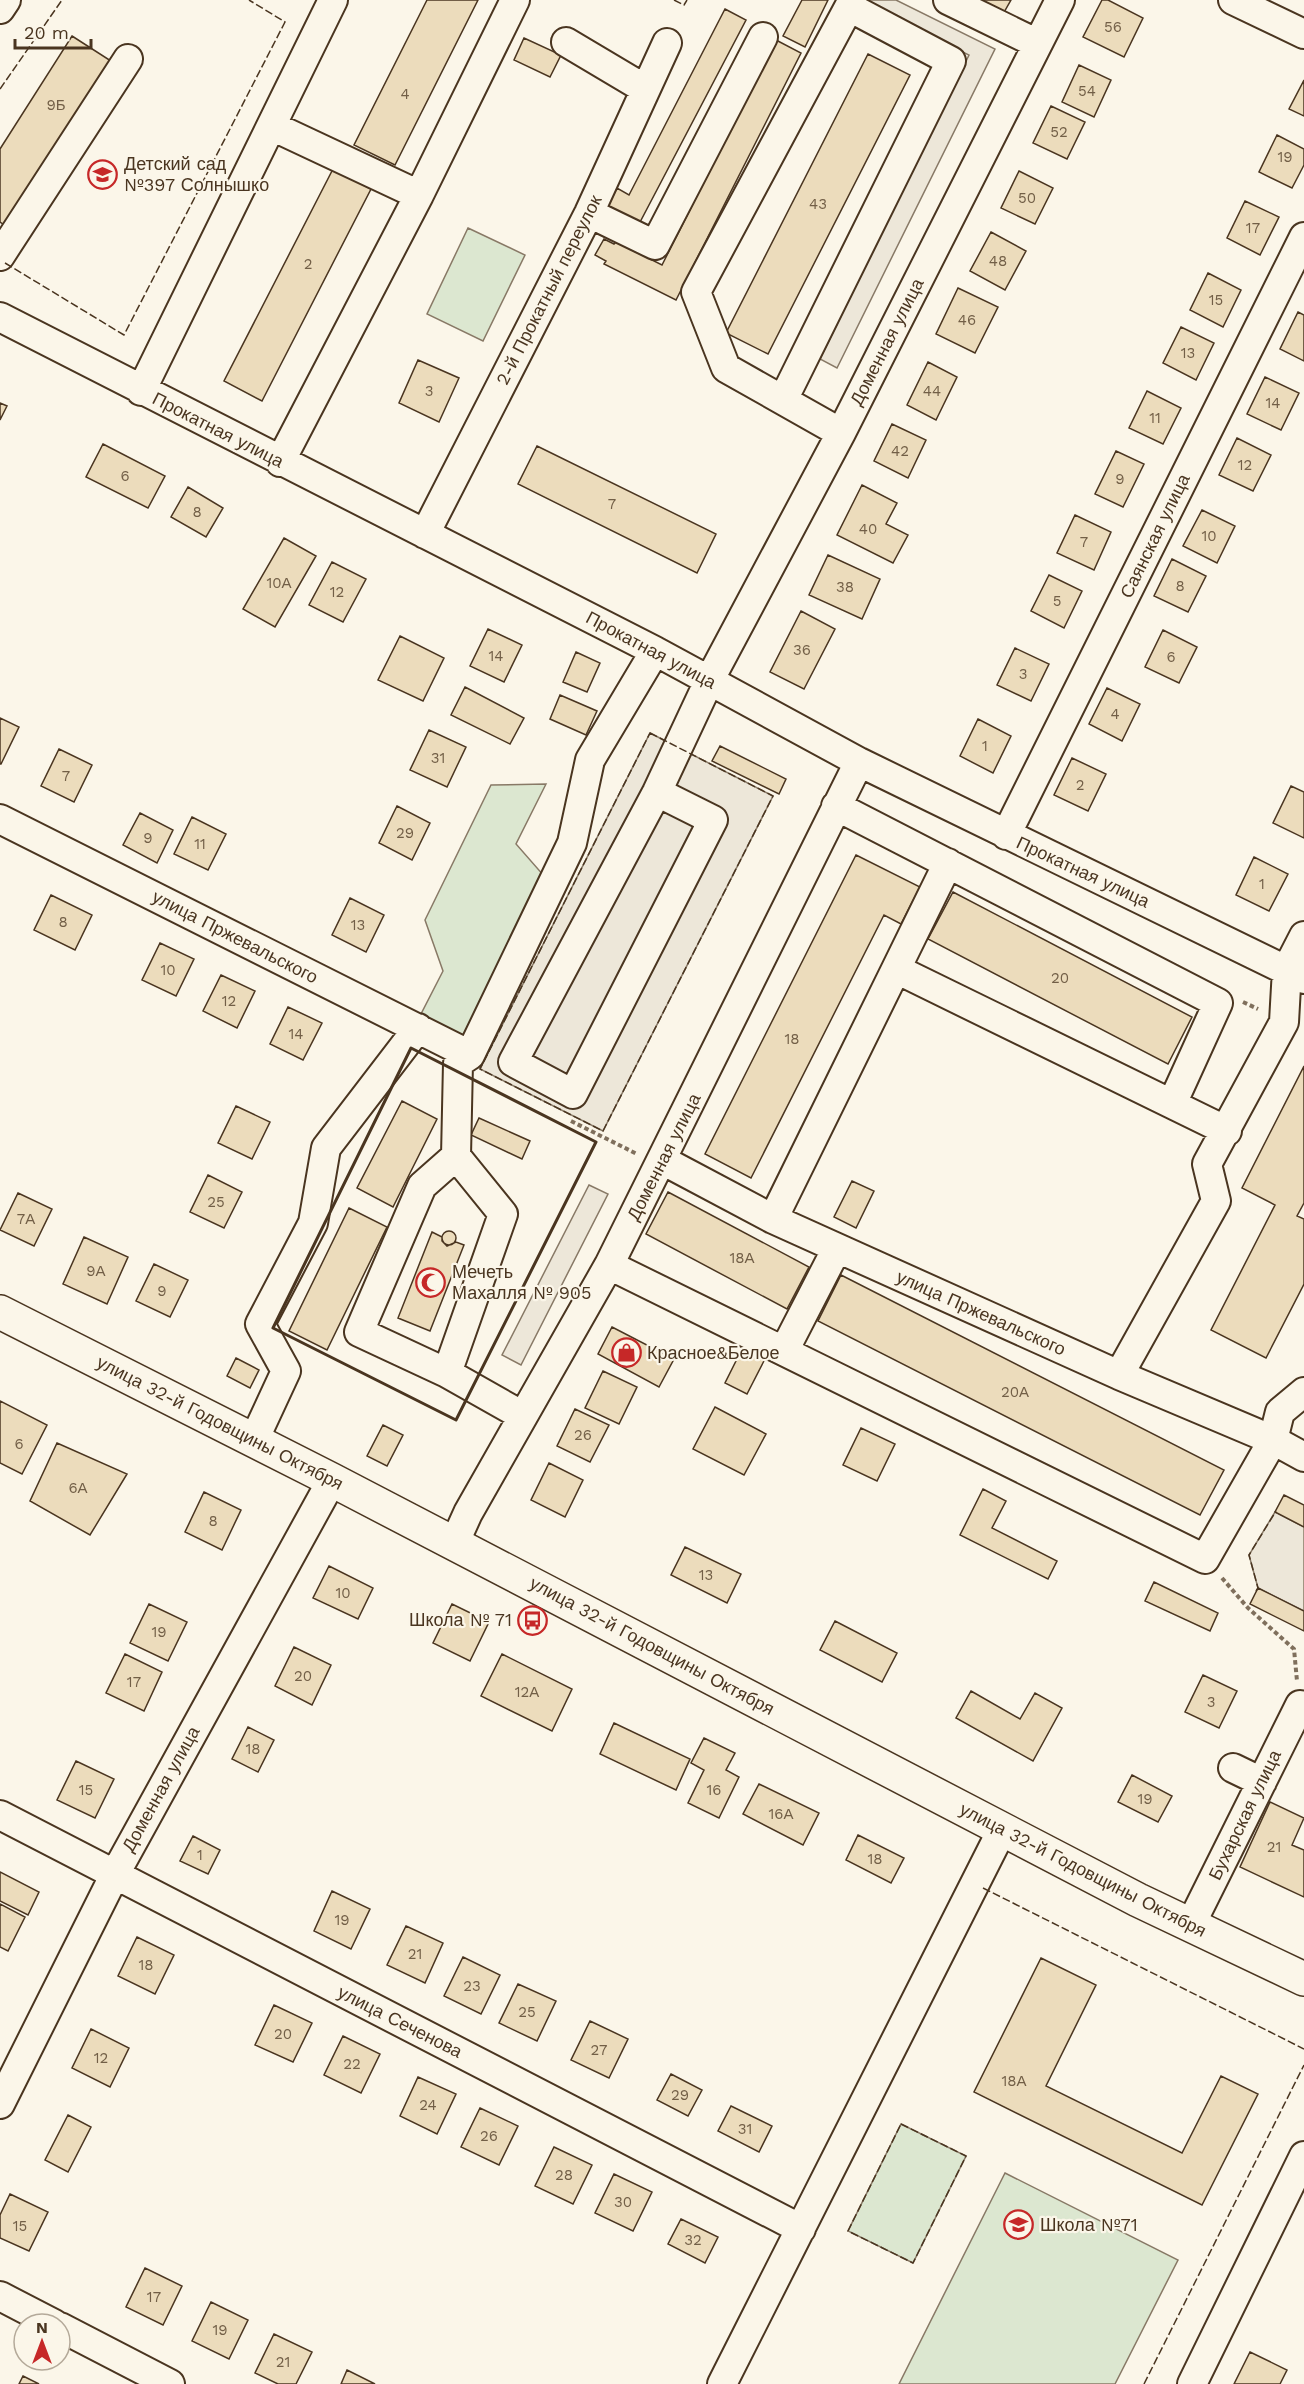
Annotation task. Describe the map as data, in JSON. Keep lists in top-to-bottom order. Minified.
{"streets":{"main road":["улица 32-й Годовщины Октября"],"street":["2-й Прокатный переулок","Доменная улица","Прокатная улица","Саянская улица","улица Пржевальского","Бухарская улица","улица Сеченова"]},"crossings":[["2-й Прокатный переулок","Прокатная улица"],["Доменная улица","Прокатная улица"],["Доменная улица","улица Пржевальского"],["Доменная улица","улица 32-й Годовщины Октября"],["Доменная улица","улица Сеченова"],["Прокатная улица","Саянская улица"],["улица 32-й Годовщины Октября","Бухарская улица"]],"places":{"school or university":["Детский сад №397 Солнышко","Школа №71"],"mosque":["Мечеть Махалля № 905"],"shop":["Красное&Белое"],"bus stop":["Школа № 71"]},"house_numbers":["56","54","4","9Б","52","19","50","43","17","48","2","15","46","13","3","44","14","11","42","12","6","9","7","8","40","10","7","10А","8","38","12","5","36","14","6","3","4","1","31","7","2","29","9","11","1","8","13","10","20","12","14","18","25","7А","18А","9А","9","20А","26","6","6А","8","13","10","19","20","17","12А","3","18","15","16","19","16А","21","1","18","19","21","18","23","25","20","27","12","22","18А","29","24","31","26","28","30","15","32","17","19","21"],"scale_bar":"20 m","north":"top"}
